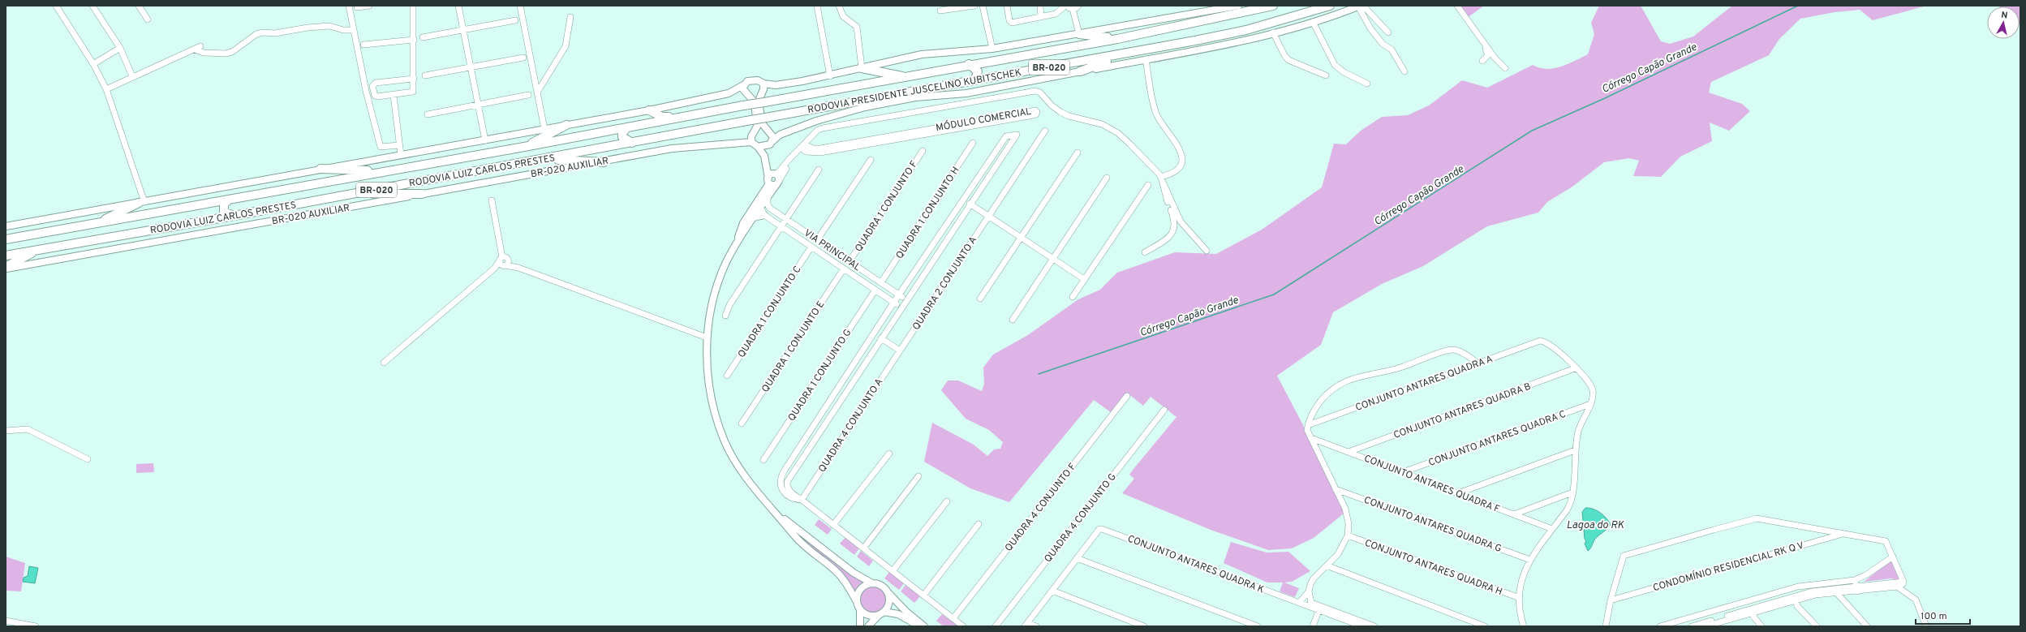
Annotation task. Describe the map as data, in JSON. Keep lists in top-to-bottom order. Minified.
{"streets":{"highway":["BR-020","RODOVIA PRESIDENTE JUSCELINO KUBITSCHEK","RODOVIA LUIZ CARLOS PRESTES"],"main road":["BR-020 AUXILIAR"],"street":["MÓDULO COMERCIAL","QUADRA 1 CONJUNTO F","QUADRA 1 CONJUNTO H","VIA PRINCIPAL","QUADRA 2 CONJUNTO A","QUADRA 1 CONJUNTO C","QUADRA 1 CONJUNTO E","QUADRA 1 CONJUNTO G","CONJUNTO ANTARES QUADRA A","CONJUNTO ANTARES QUADRA B","QUADRA 4 CONJUNTO A","CONJUNTO ANTARES QUADRA C","CONJUNTO ANTARES QUADRA F","QUADRA 4 CONJUNTO F","QUADRA 4 CONJUNTO G","CONJUNTO ANTARES QUADRA G","CONJUNTO ANTARES QUADRA K","CONDOMÍNIO RESIDENCIAL RK Q V","CONJUNTO ANTARES QUADRA H"]},"crossings":[["RODOVIA PRESIDENTE JUSCELINO KUBITSCHEK","RODOVIA LUIZ CARLOS PRESTES"],["QUADRA 1 CONJUNTO F","VIA PRINCIPAL"],["QUADRA 1 CONJUNTO H","VIA PRINCIPAL"],["VIA PRINCIPAL","QUADRA 1 CONJUNTO C"],["VIA PRINCIPAL","QUADRA 1 CONJUNTO E"],["VIA PRINCIPAL","QUADRA 1 CONJUNTO G"],["QUADRA 2 CONJUNTO A","QUADRA 4 CONJUNTO A"],["CONJUNTO ANTARES QUADRA A","CONJUNTO ANTARES QUADRA B"],["CONJUNTO ANTARES QUADRA B","CONJUNTO ANTARES QUADRA F"],["CONJUNTO ANTARES QUADRA C","CONJUNTO ANTARES QUADRA F"]],"water":["Córrego Capão Grande","Lagoa do RK"],"scale_bar":"100 m","north":"top"}
